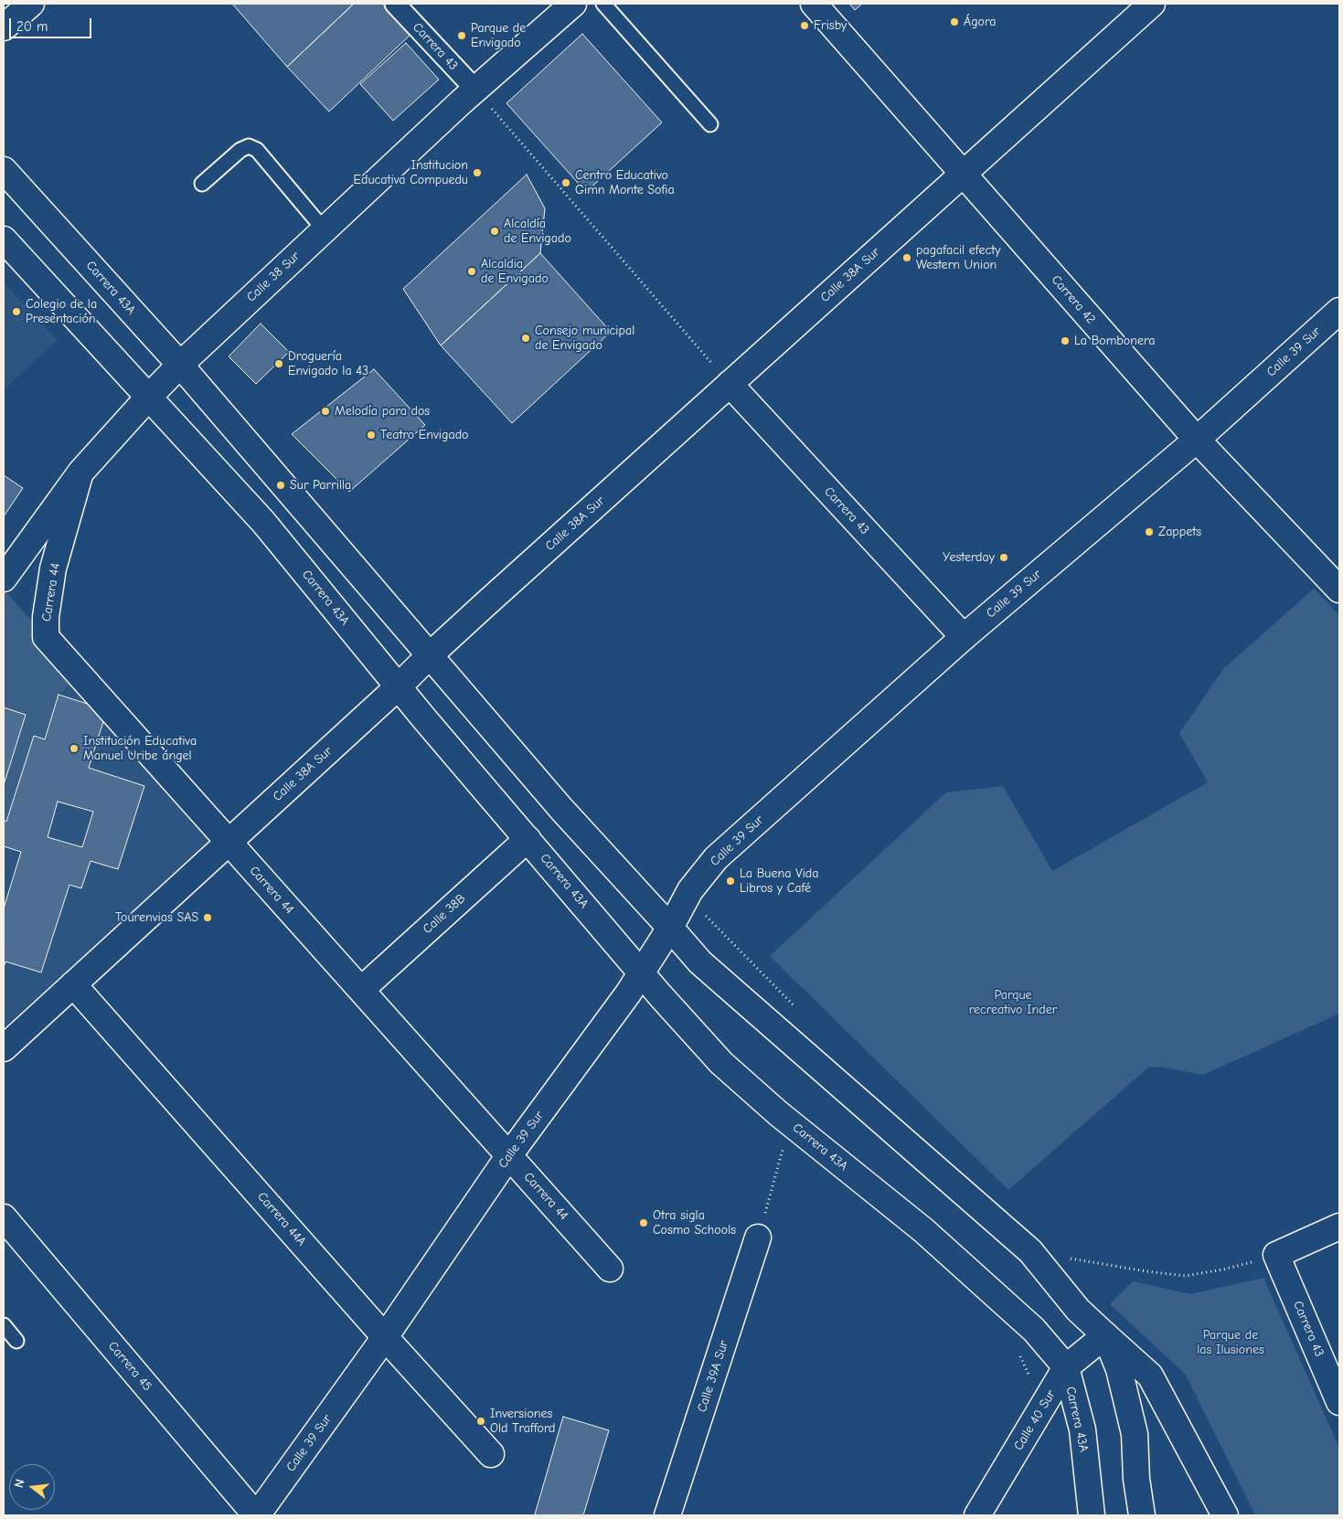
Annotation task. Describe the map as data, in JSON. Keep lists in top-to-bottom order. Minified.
{"streets":{"street":["Carrera 43","Calle 38A Sur","Calle 38 Sur","Carrera 43A","Carrera 42","Calle 39 Sur","Carrera 44","Calle 38B","Carrera 44A","Carrera 45","Calle 39A Sur","Calle 40 Sur"]},"crossings":[["Carrera 43","Calle 38A Sur"],["Carrera 43","Calle 38 Sur"],["Carrera 43","Calle 39 Sur"],["Calle 38A Sur","Carrera 43A"],["Calle 38A Sur","Carrera 42"],["Calle 38A Sur","Carrera 44"],["Calle 38A Sur","Carrera 44A"],["Calle 38 Sur","Carrera 43A"],["Calle 38 Sur","Carrera 44"],["Carrera 43A","Calle 39 Sur"],["Carrera 43A","Calle 38B"],["Carrera 43A","Calle 40 Sur"],["Carrera 42","Calle 39 Sur"],["Calle 39 Sur","Carrera 44"],["Calle 39 Sur","Carrera 44A"],["Calle 39 Sur","Carrera 45"],["Carrera 44","Calle 38B"]],"parks":["Parque recreativo Inder","Parque de las Ilusiones"],"places":["Ágora","Frisby","Parque de Envigado","Institucion Educativa Compuedu","Centro Educativo Gimn Monte Sofia","Alcaldía de Envigado","pagafacil efecty Western Union","Alcaldia de Envigado","Colegio de la Presentación","Consejo municipal de Envigado","La Bombonera","Droguería Envigado la 43","Melodía para dos","Teatro Envigado","Sur Parrilla","Zappets","Yesterday","Institución Educativa Manuel Uribe ángel","La Buena Vida Libros y Café","Tourenvias SAS","Otra sigla Cosmo Schools","Inversiones Old Trafford"],"scale_bar":"20 m","north":"left"}
